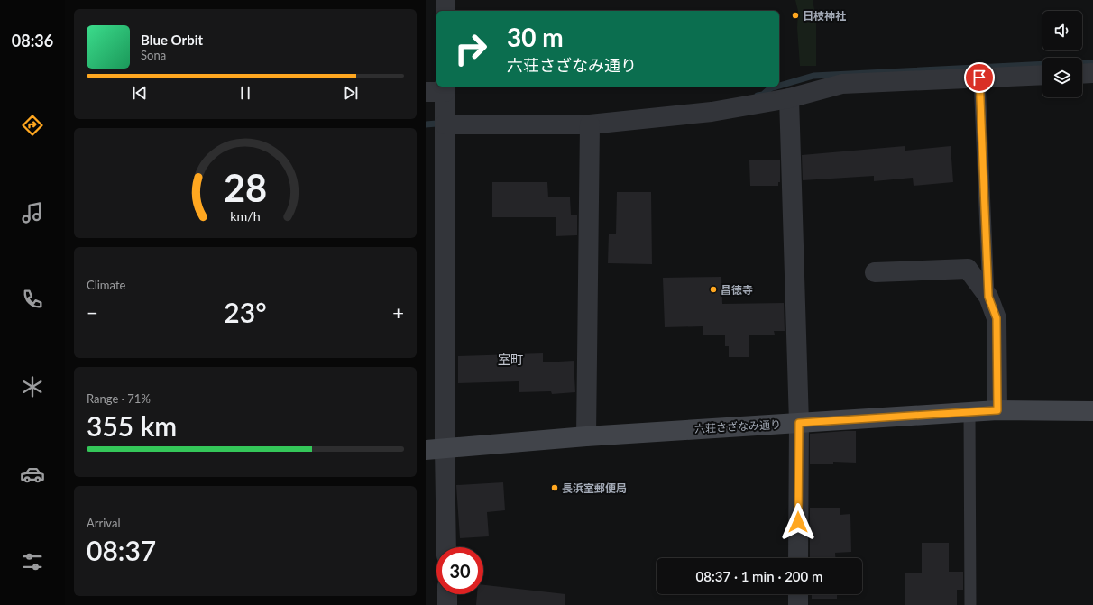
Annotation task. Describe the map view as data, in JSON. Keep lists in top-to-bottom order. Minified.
{"streets":{"street":["六荘さざなみ通り"]},"districts":["室町"],"places":["日枝神社","昌徳寺","長浜室郵便局"],"page":{"tabs":"08:36","turn":["30 m","六荘さざなみ通り"],"song":["Blue Orbit","Sona"],"tile":["Climate",["Range · 71%","355 km"],["Arrival","08:37"]],"heat":["−","23°","+"],"limit":"30","trip":"08:37 · 1 min · 200 m","gauge":["28","km/h"]}}
